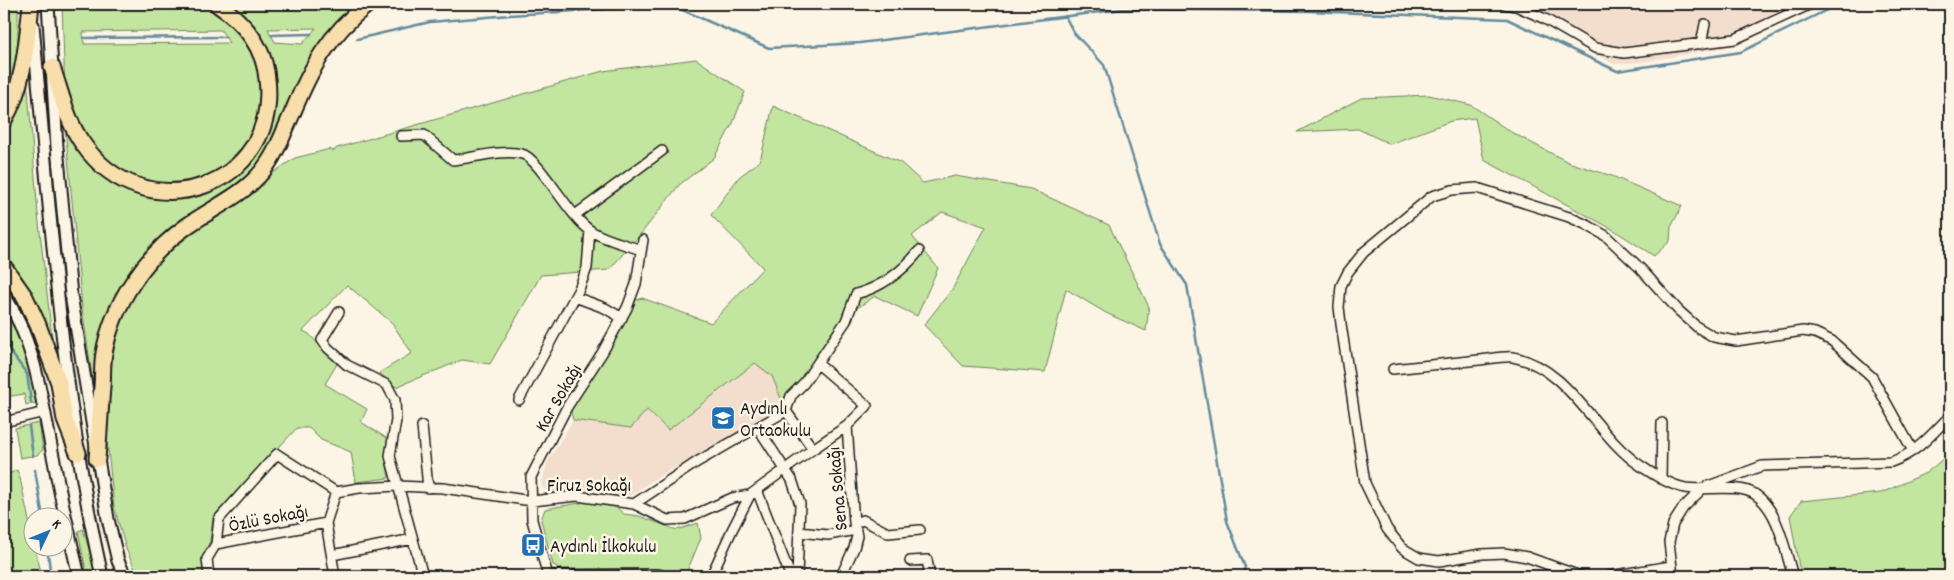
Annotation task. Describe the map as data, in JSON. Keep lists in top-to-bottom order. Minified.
{"streets":{"street":["Kar Sokağı","Firuz Sokağı","Sena Sokağı","Özlü Sokağı"]},"crossings":[["Kar Sokağı","Firuz Sokağı"]],"places":{"school or university":["Aydınlı Ortaokulu"],"bus stop":["Aydınlı İlkokulu"]},"north":"top right"}
